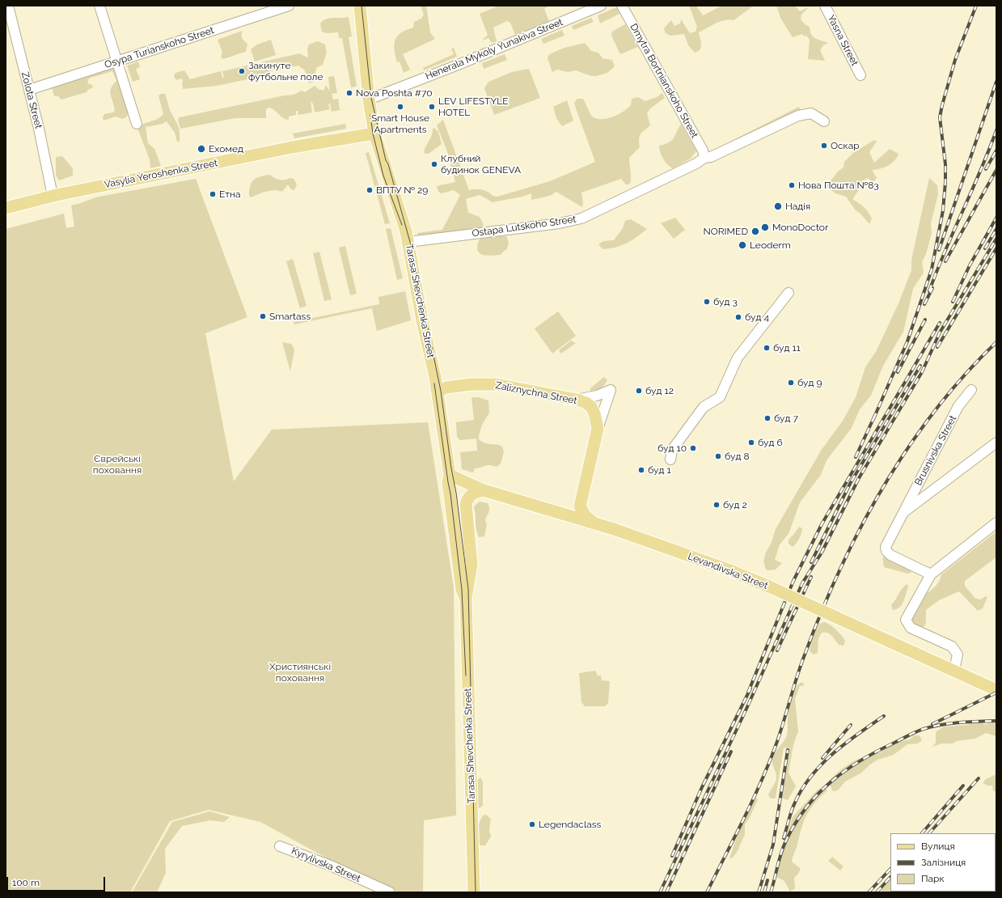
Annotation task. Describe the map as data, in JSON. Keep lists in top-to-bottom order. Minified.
{"streets":{"main road":["Vasylia Yeroshenka Street","Tarasa Shevchenka Street","Zaliznychna Street","Levandivska Street"],"street":["Yasna Street","Osypa Turianskoho Street","Henerala Mykoly Yunakiva Street","Dmytra Bortnianskoho Street","Zolota Street","Ostapa Lutskoho Street","Brusnivska Street","Kyrylivska Street"]},"crossings":[["Osypa Turianskoho Street","Zolota Street"],["Henerala Mykoly Yunakiva Street","Tarasa Shevchenka Street"],["Dmytra Bortnianskoho Street","Ostapa Lutskoho Street"],["Zolota Street","Vasylia Yeroshenka Street"],["Vasylia Yeroshenka Street","Tarasa Shevchenka Street"],["Ostapa Lutskoho Street","Tarasa Shevchenka Street"],["Tarasa Shevchenka Street","Zaliznychna Street"],["Tarasa Shevchenka Street","Levandivska Street"]],"parks":["Єврейські поховання","Християнські поховання"],"places":["Закинуте футбольне поле","Nova Poshta #70","Smart House Apartments","LEV LIFESTYLE HOTEL","Оскар","Ехомед","Клубний будинок GENEVA","Нова Пошта №83","ВПТУ № 29","Етна","Надія","MonoDoctor","NORIMED","Leoderm","буд 3","Smartass","буд 4","буд 11","буд 9","буд 12","буд 7","буд 6","буд 10","буд 8","буд 1","буд 2","Legendaclass"],"legend":["Вулиця","Залізниця","Парк"],"scale_bar":"100 m"}
